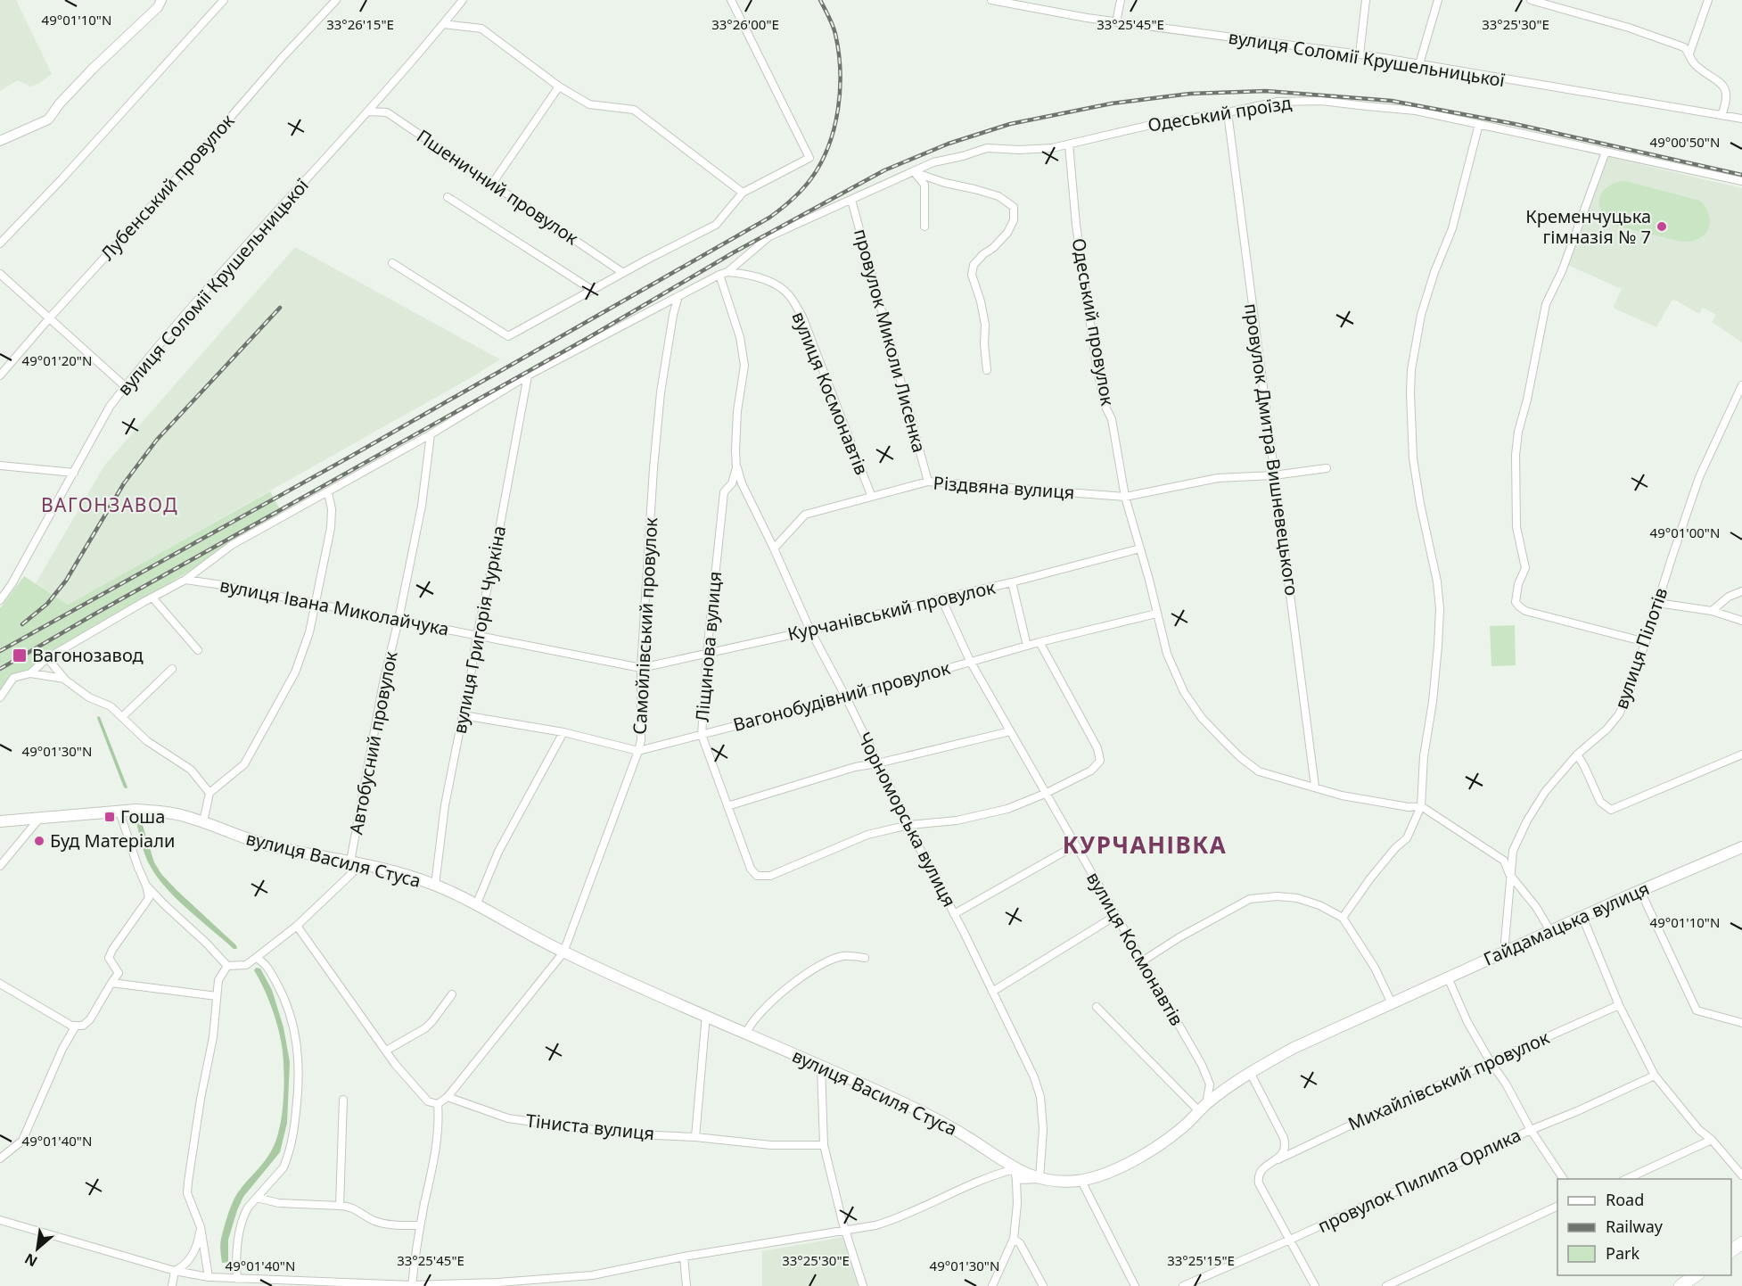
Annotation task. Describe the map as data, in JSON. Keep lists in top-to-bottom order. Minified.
{"streets":{"main road":["вулиця Василя Стуса","Гайдамацька вулиця"],"street":["вулиця Соломії Крушельницької","Одеський проїзд","Лубенський провулок","Пшеничний провулок","Одеський провулок","провулок Миколи Лисенка","вулиця Космонавтів","провулок Дмитра Вишневецького","Різдвяна вулиця","вулиця Івана Миколайчука","Курчанівський провулок","Самойлівський провулок","вулиця Григорія Чуркіна","Ліщинова вулиця","вулиця Пілотів","Вагонобудівний провулок","Автобусний провулок","Чорноморська вулиця","Михайлівський провулок","Тіниста вулиця","провулок Пилипа Орлика"]},"crossings":[["вулиця Соломії Крушельницької","Пшеничний провулок"],["Одеський проїзд","Одеський провулок"],["Одеський проїзд","провулок Миколи Лисенка"],["Одеський проїзд","вулиця Космонавтів"],["Одеський проїзд","провулок Дмитра Вишневецького"],["Одеський проїзд","вулиця Івана Миколайчука"],["Одеський проїзд","Самойлівський провулок"],["Одеський проїзд","вулиця Григорія Чуркіна"],["Одеський проїзд","Ліщинова вулиця"],["Одеський проїзд","Автобусний провулок"],["Одеський провулок","Різдвяна вулиця"],["провулок Миколи Лисенка","Різдвяна вулиця"],["вулиця Космонавтів","Різдвяна вулиця"],["вулиця Космонавтів","Курчанівський провулок"],["вулиця Космонавтів","Ліщинова вулиця"],["вулиця Космонавтів","Вагонобудівний провулок"],["вулиця Космонавтів","Гайдамацька вулиця"],["провулок Дмитра Вишневецького","Різдвяна вулиця"],["Різдвяна вулиця","Чорноморська вулиця"],["вулиця Івана Миколайчука","Курчанівський провулок"],["вулиця Івана Миколайчука","Самойлівський провулок"],["вулиця Івана Миколайчука","вулиця Григорія Чуркіна"],["вулиця Івана Миколайчука","Автобусний провулок"],["Курчанівський провулок","Самойлівський провулок"],["Курчанівський провулок","Ліщинова вулиця"],["Курчанівський провулок","Чорноморська вулиця"],["Самойлівський провулок","Вагонобудівний провулок"],["Самойлівський провулок","вулиця Василя Стуса"],["Самойлівський провулок","Тіниста вулиця"],["вулиця Григорія Чуркіна","Вагонобудівний провулок"],["вулиця Григорія Чуркіна","вулиця Василя Стуса"],["Ліщинова вулиця","Вагонобудівний провулок"],["Ліщинова вулиця","Чорноморська вулиця"],["вулиця Пілотів","Гайдамацька вулиця"],["Вагонобудівний провулок","Чорноморська вулиця"],["Автобусний провулок","вулиця Василя Стуса"],["Чорноморська вулиця","вулиця Василя Стуса"],["Чорноморська вулиця","Гайдамацька вулиця"],["вулиця Василя Стуса","Гайдамацька вулиця"]],"districts":["ВАГОНЗАВОД","КУРЧАНІВКА"],"places":{"other":["Кременчуцька гімназія № 7","Буд Матерiали"],"transit":["Вагонозавод","Гоша"]},"legend":["Road","Railway","Park"],"north":"bottom left","coordinates":["49°01'10\"N","33°26'15\"E","33°26'00\"E","33°25'45\"E","33°25'30\"E","49°00'50\"N","49°01'20\"N","49°01'00\"N","49°01'30\"N","49°01'40\"N","33°25'15\"E"]}
